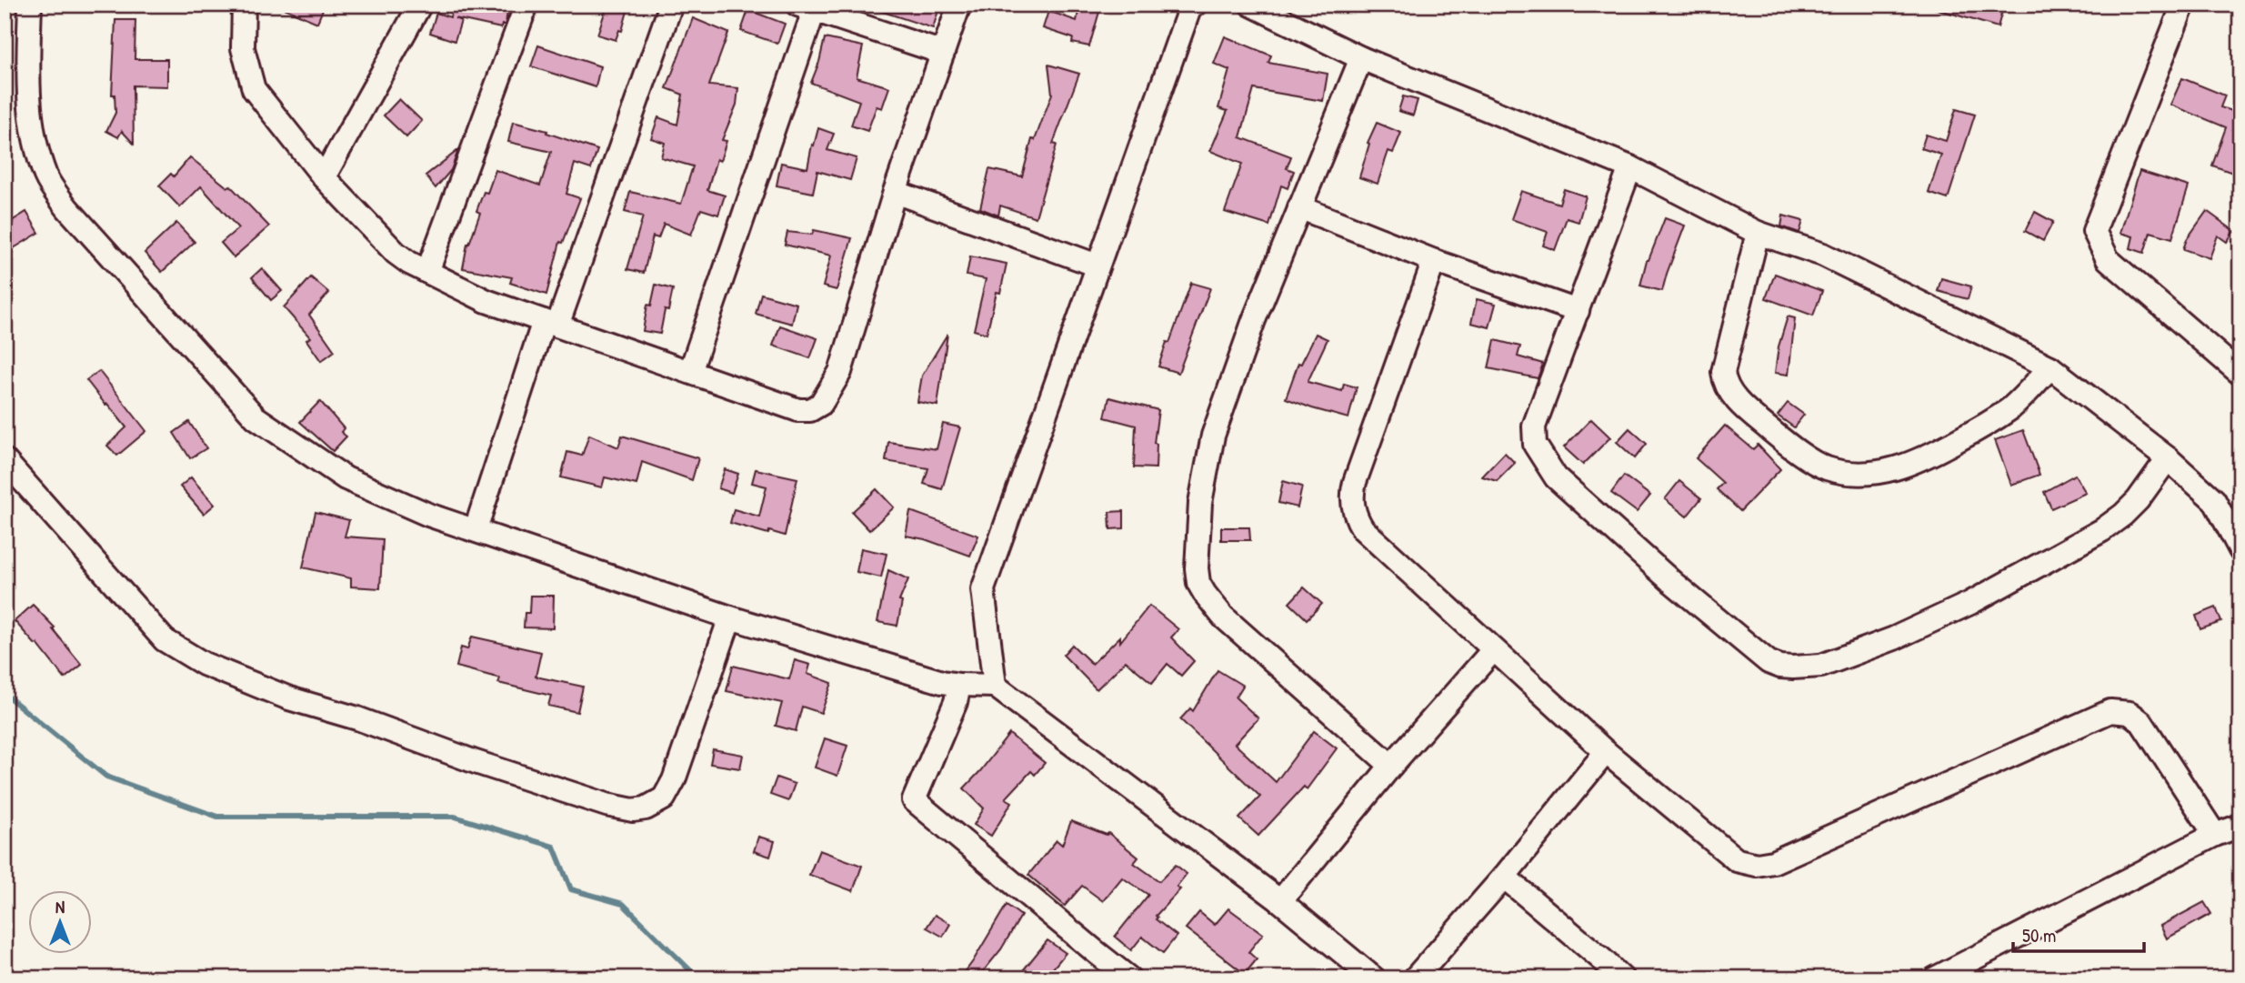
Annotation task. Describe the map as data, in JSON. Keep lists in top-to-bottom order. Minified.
{"scale_bar":"50 m","north":"top"}
